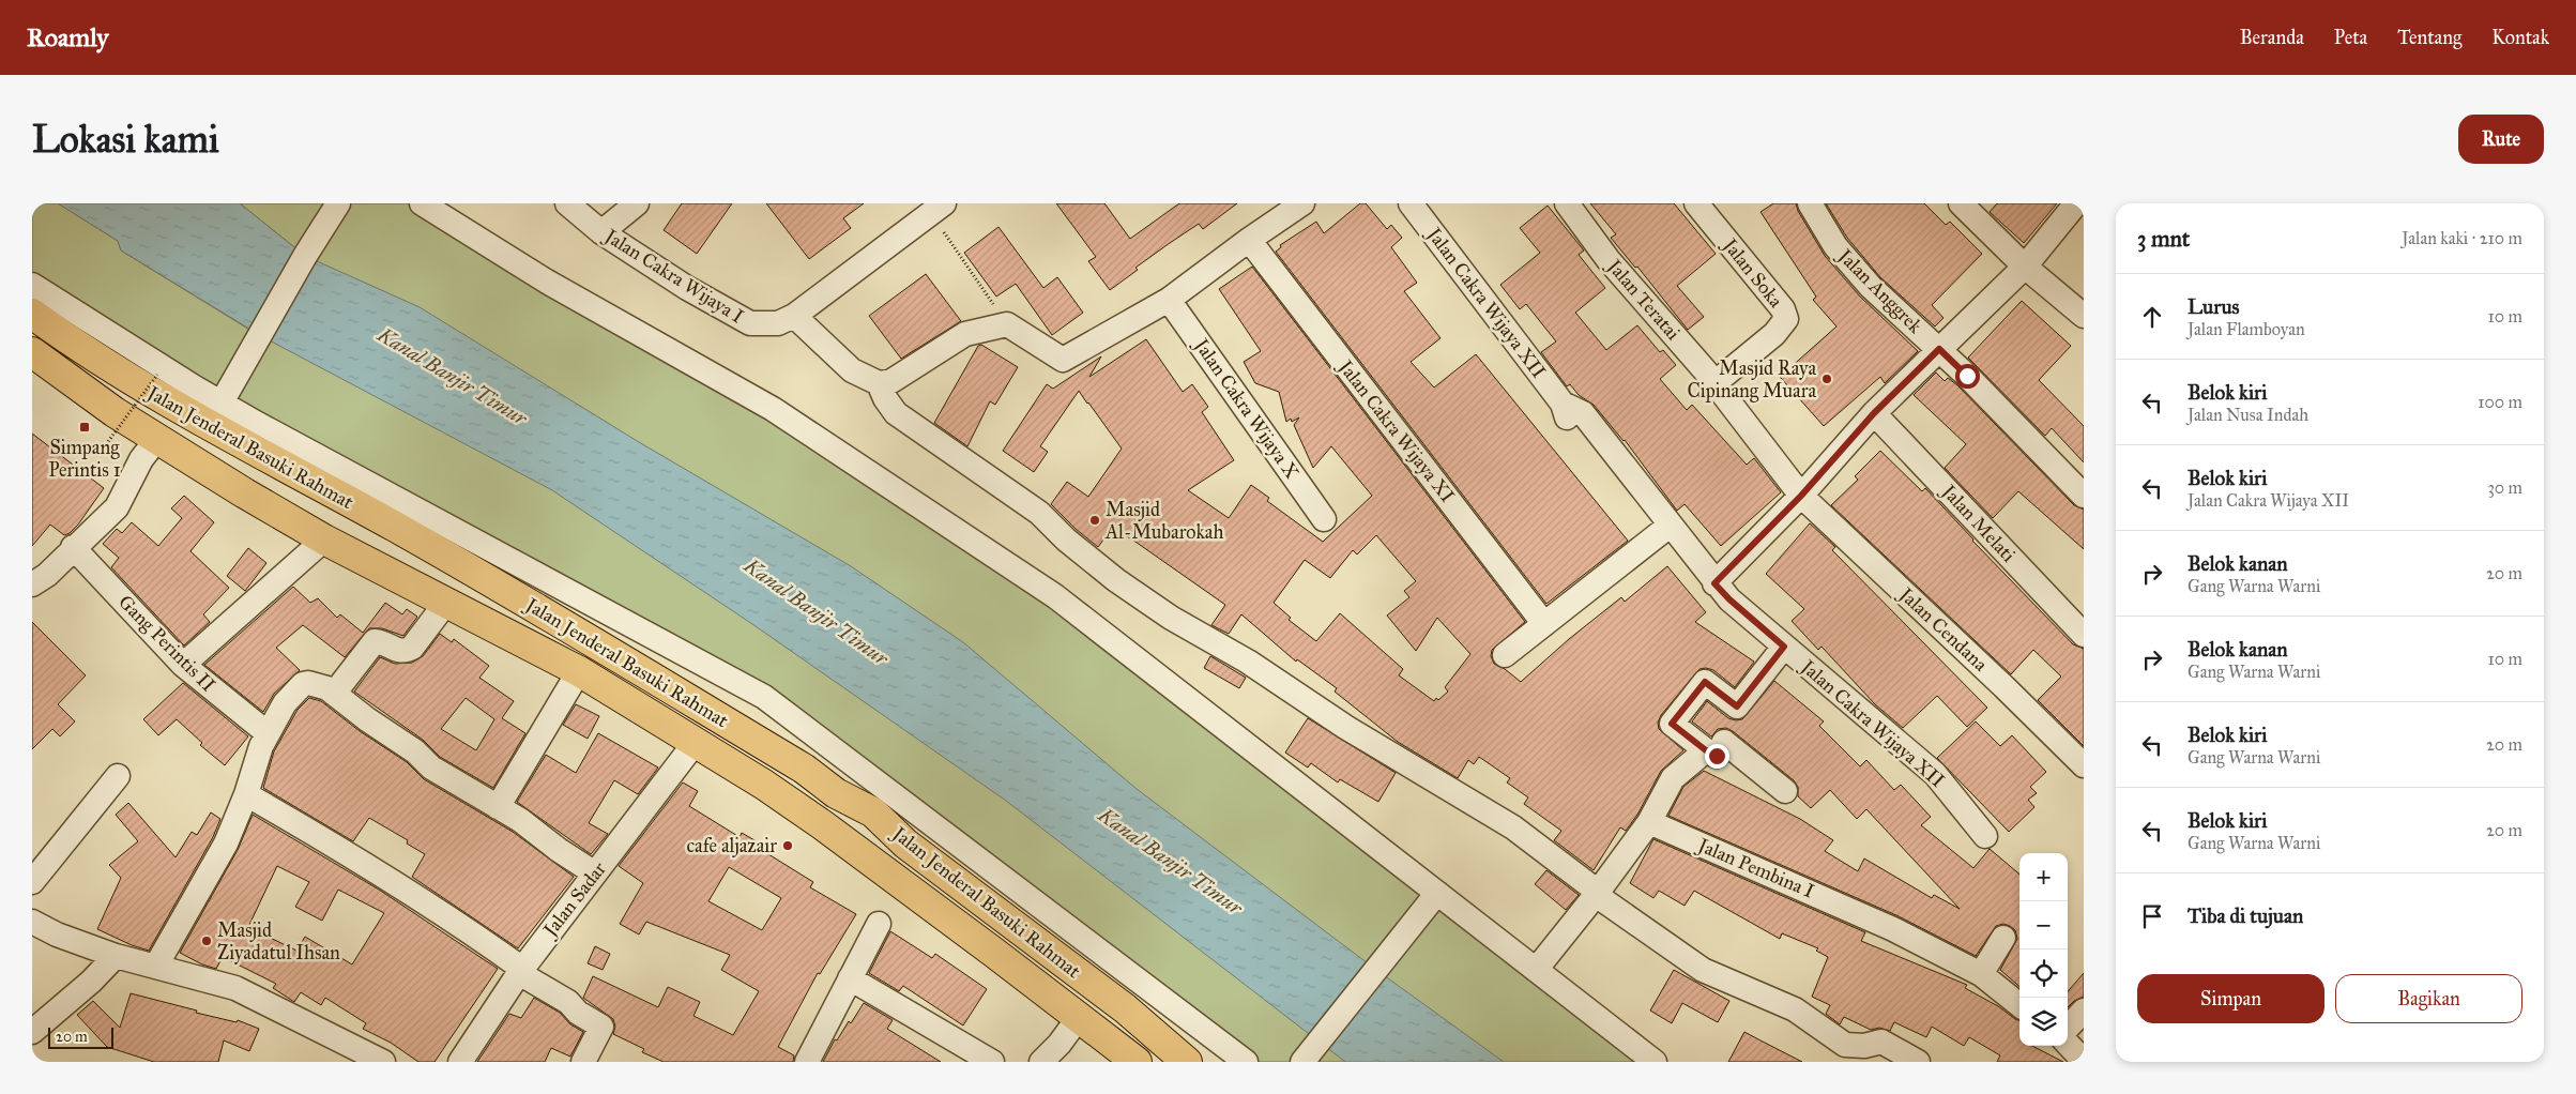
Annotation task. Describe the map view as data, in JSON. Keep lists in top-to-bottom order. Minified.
{"streets":{"main road":["Jalan Jenderal Basuki Rahmat"],"street":["Jalan Soka","Jalan Cakra Wijaya I","Jalan Anggrek","Jalan Teratai","Jalan Cakra Wijaya XII","Jalan Cakra Wijaya X","Jalan Cakra Wijaya XI","Jalan Melati","Jalan Cendana","Gang Perintis II","Jalan Pembina I","Jalan Sadar"]},"crossings":[["Jalan Soka","Jalan Teratai"],["Jalan Teratai","Jalan Cendana"],["Jalan Jenderal Basuki Rahmat","Jalan Sadar"]],"water":["Kanal Banjir Timur"],"places":{"other":["Masjid Raya Cipinang Muara","Masjid Al-Mubarokah","cafe aljazair","Masjid Ziyadatul Ihsan"],"transit":["Simpang Perintis 1"]},"scale_bar":"20 m","page":{"header":"Roamly","nav":["Beranda","Peta","Tentang","Kontak"],"buttons":["Rute",["Simpan","Bagikan"]],"title":"Lokasi kami","heading":["3 mnt","Jalan kaki · 210 m"],"list":[["Lurus","Jalan Flamboyan","10 m"],["Belok kiri","Jalan Nusa Indah","100 m"],["Belok kiri","Jalan Cakra Wijaya XII","30 m"],["Belok kanan","Gang Warna Warni","20 m"],["Belok kanan","Gang Warna Warni","10 m"],["Belok kiri","Gang Warna Warni","20 m"],["Belok kiri","Gang Warna Warni","20 m"],"Tiba di tujuan"],"map_buttons":["+","−"],"scale":"20 m"}}
